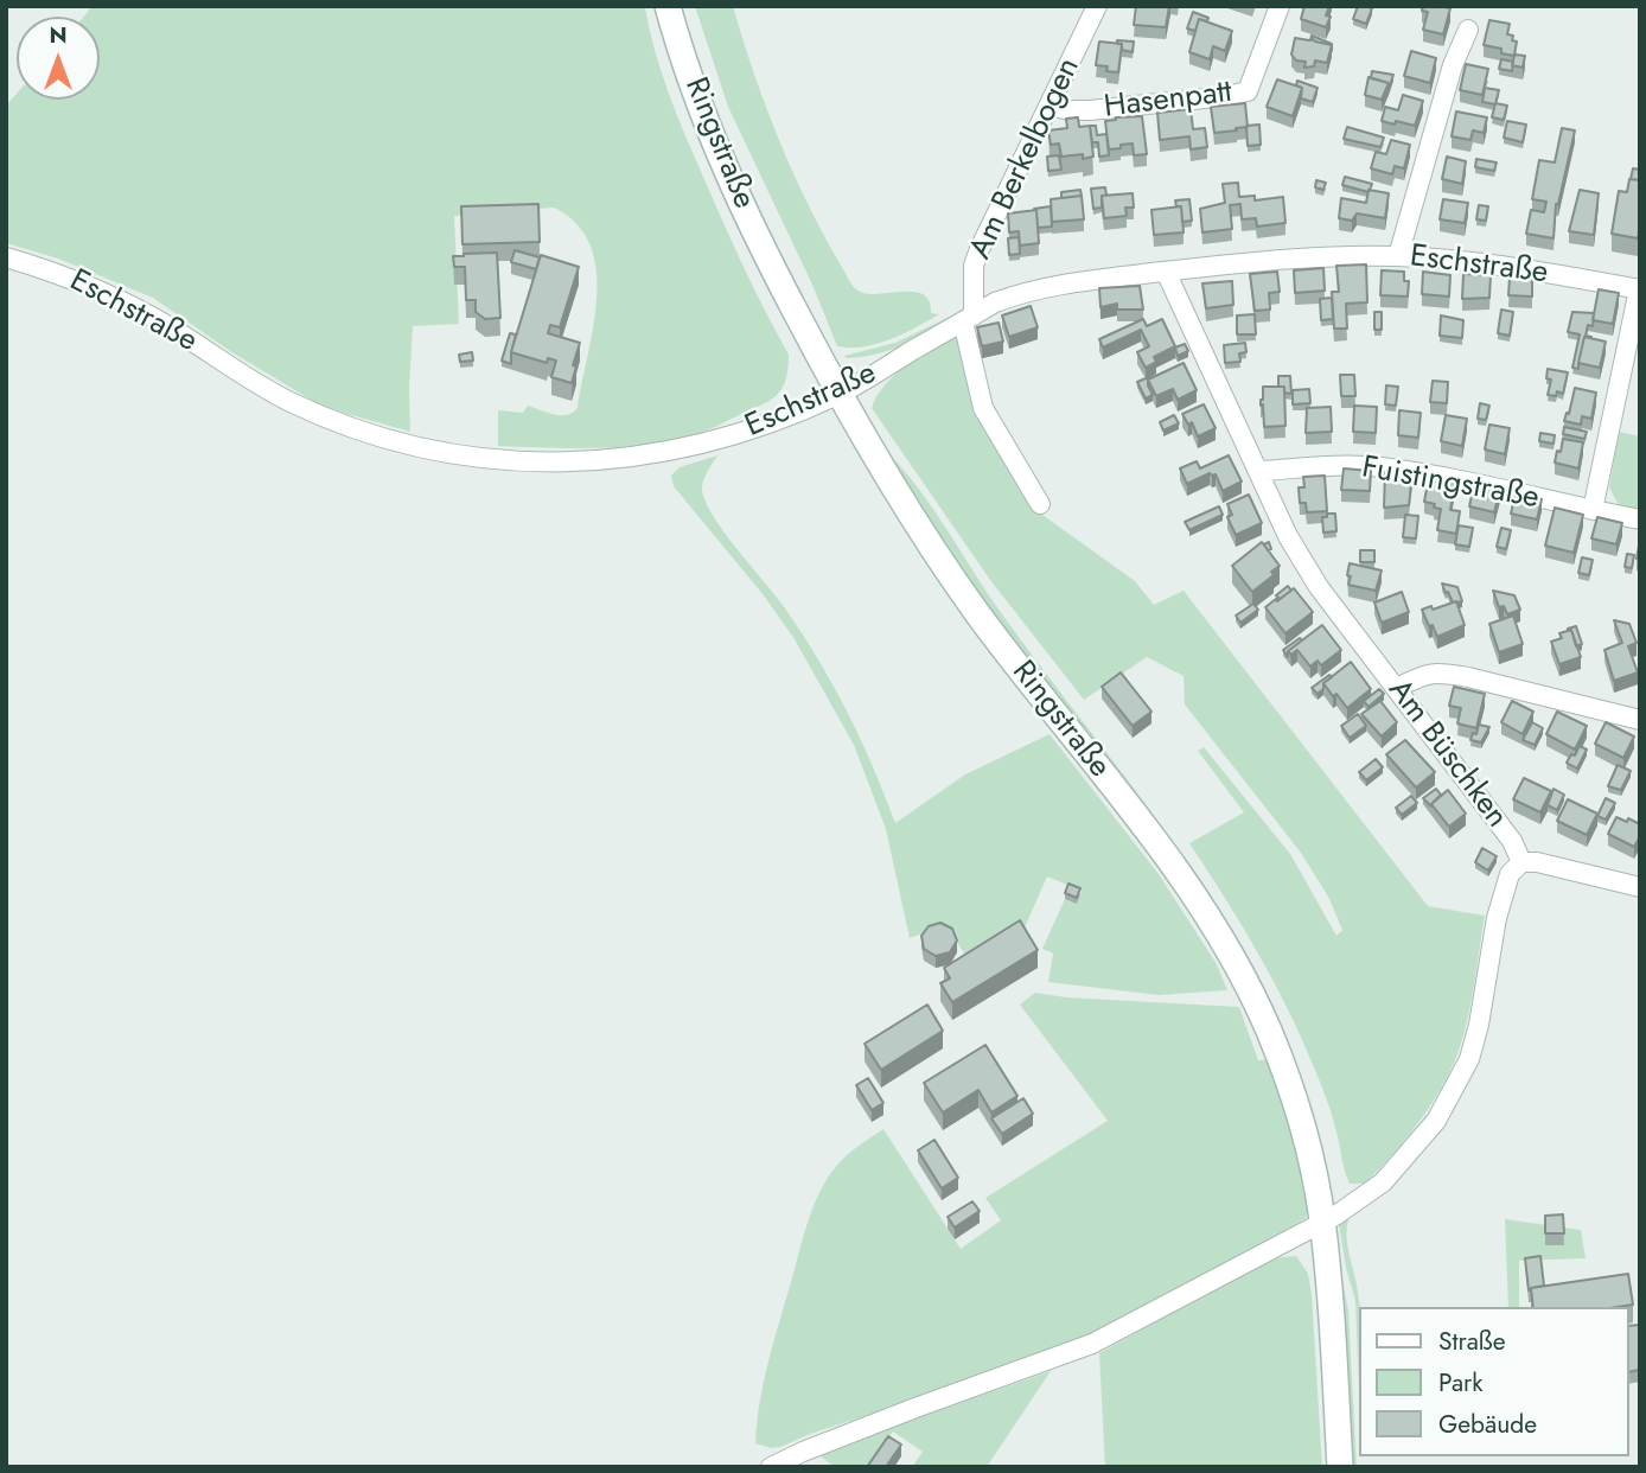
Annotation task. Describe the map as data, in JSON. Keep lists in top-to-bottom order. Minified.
{"streets":{"main road":["Ringstraße"],"street":["Hasenpatt","Am Berkelbogen","Eschstraße","Fuistingstraße","Am Büschken"]},"crossings":[["Hasenpatt","Am Berkelbogen"],["Ringstraße","Eschstraße"],["Ringstraße","Am Büschken"],["Am Berkelbogen","Eschstraße"],["Eschstraße","Am Büschken"],["Fuistingstraße","Am Büschken"]],"legend":["Straße","Park","Gebäude"],"north":"top"}
